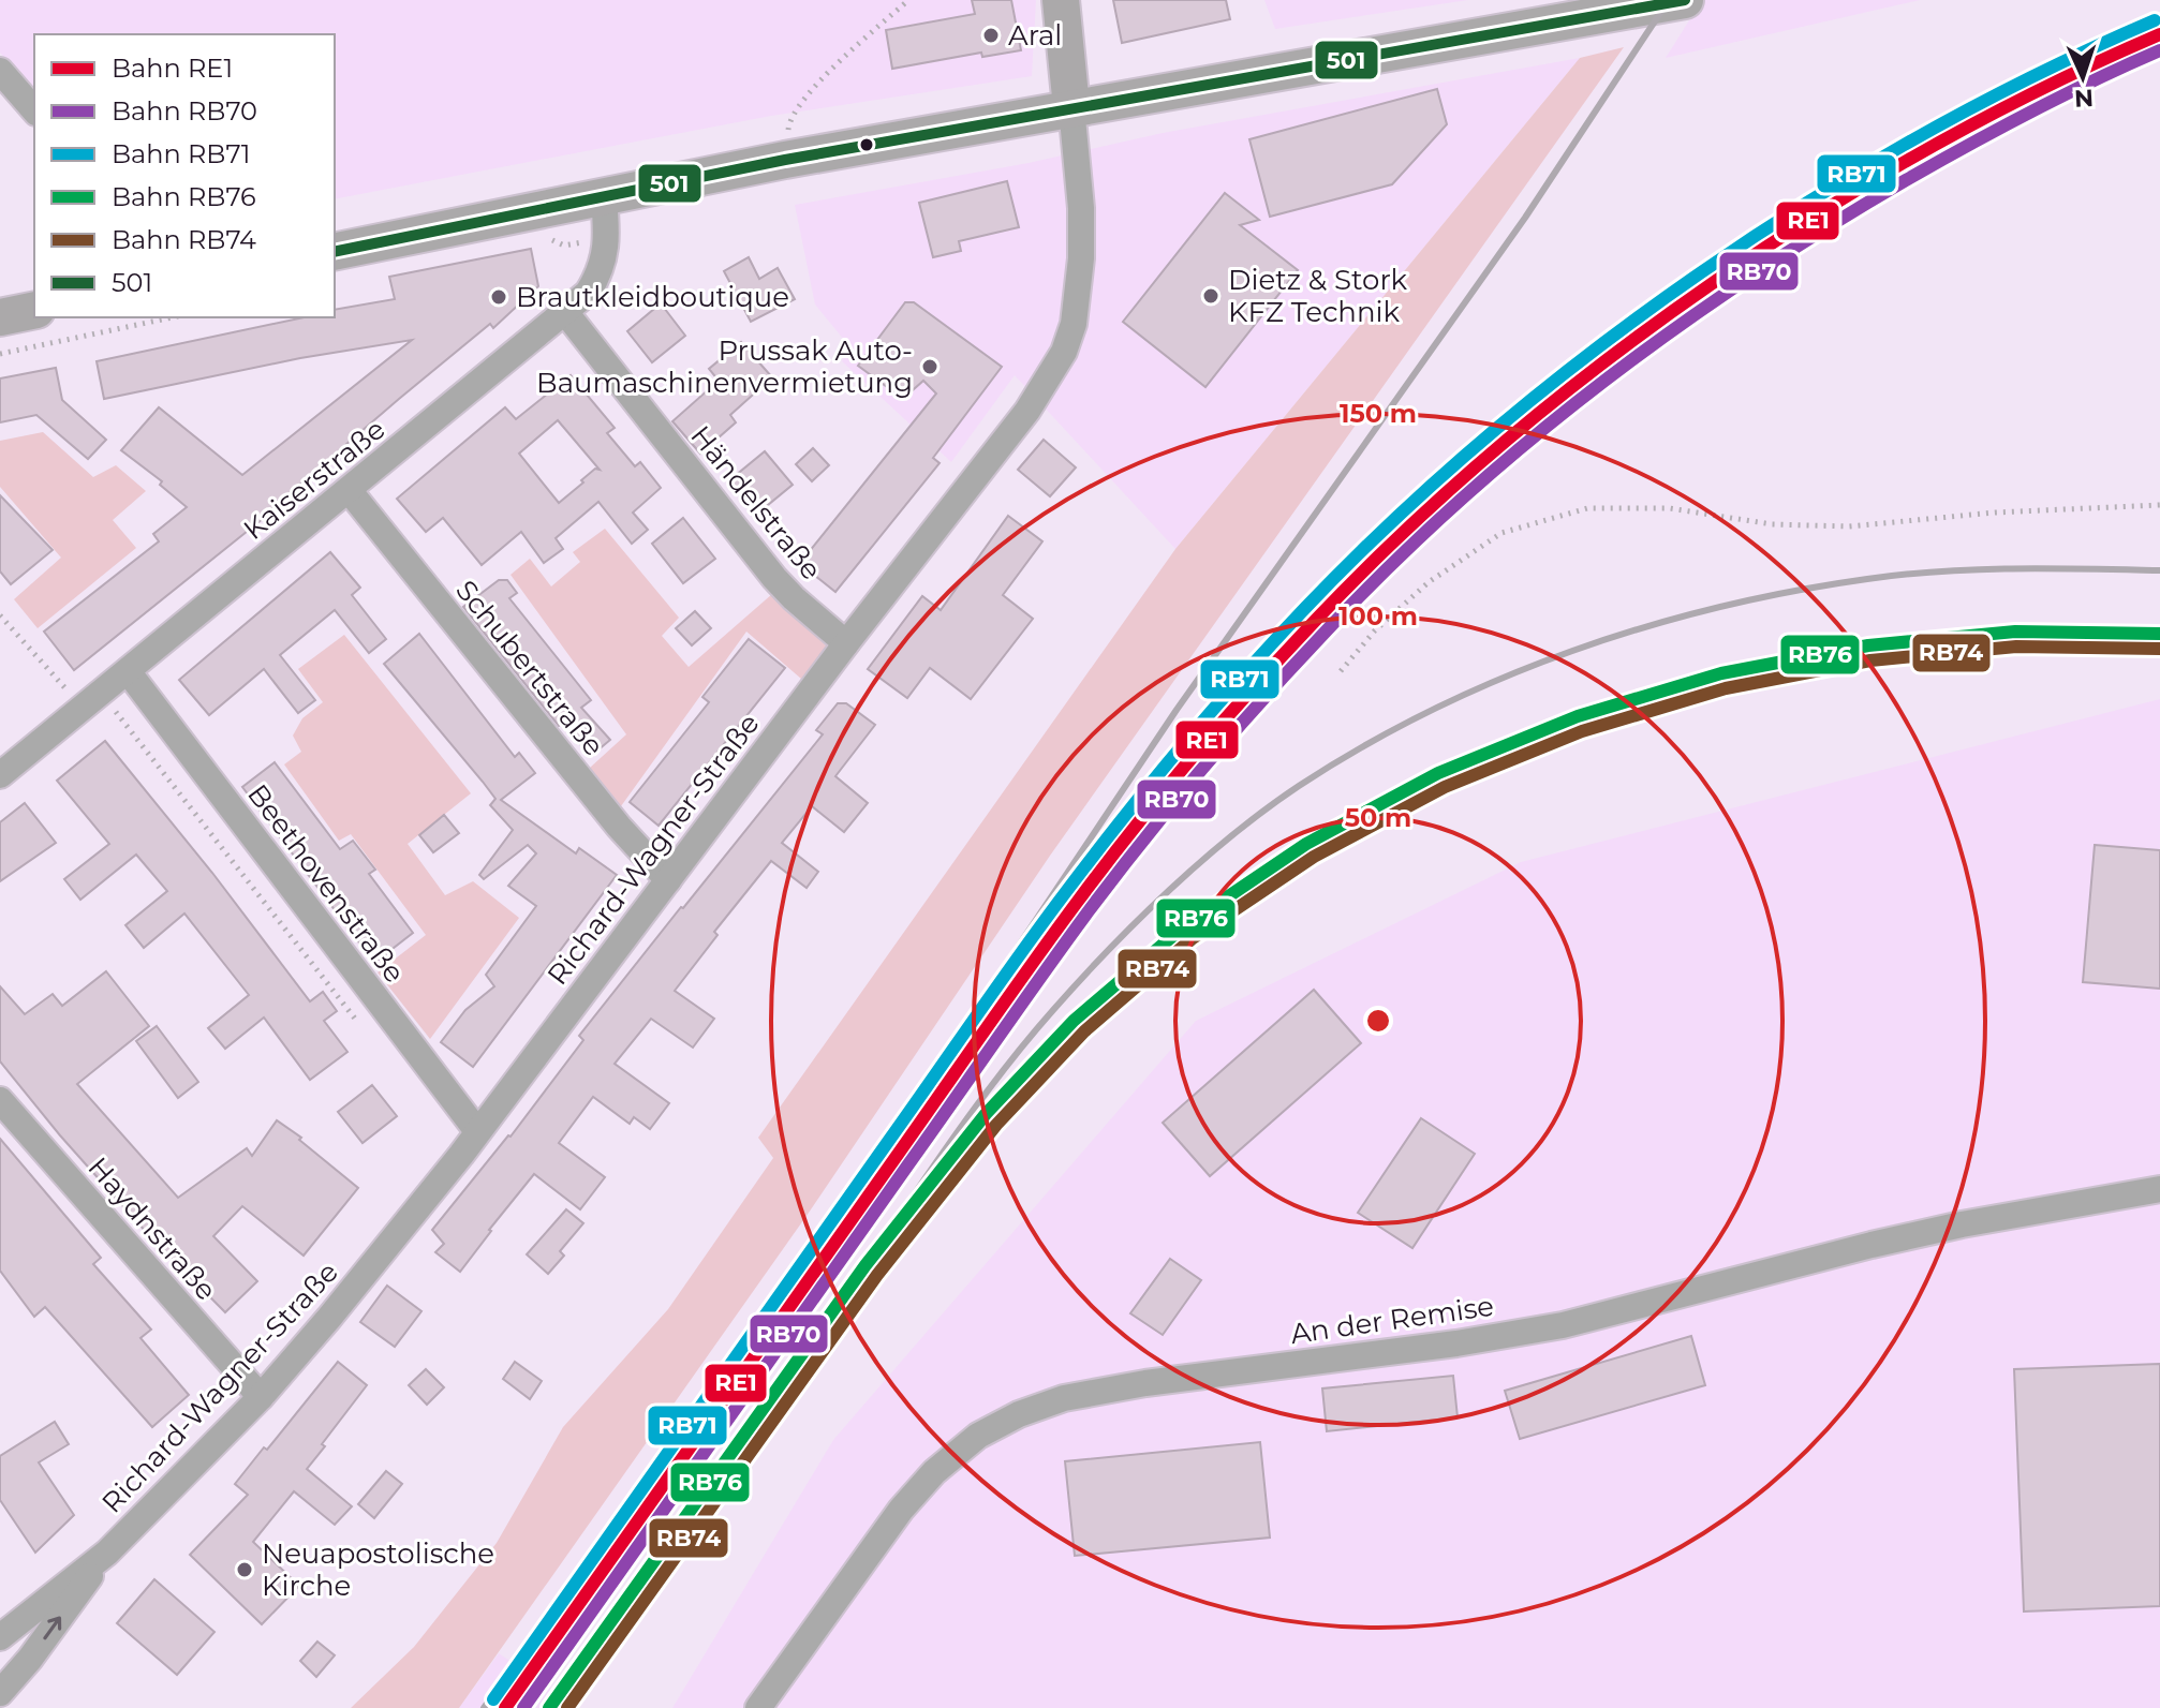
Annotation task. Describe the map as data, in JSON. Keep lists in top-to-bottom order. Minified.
{"streets":{"street":["Kaiserstraße","Händelstraße","Schubertstraße","Richard-Wagner-Straße","Beethovenstraße","Haydnstraße","An der Remise"]},"crossings":[["Kaiserstraße","Händelstraße"],["Kaiserstraße","Schubertstraße"],["Kaiserstraße","Beethovenstraße"],["Händelstraße","Richard-Wagner-Straße"],["Schubertstraße","Richard-Wagner-Straße"],["Richard-Wagner-Straße","Beethovenstraße"],["Richard-Wagner-Straße","Haydnstraße"]],"places":["Aral","Dietz & Stork KFZ Technik","Brautkleidboutique","Prussak Auto- Baumaschinenvermietung","Neuapostolische Kirche"],"lines":["transit line 501","rail line RB71","rail line RE1","rail line RB70","rail line RB76","rail line RB74"],"legend":["Bahn RE1","Bahn RB70","Bahn RB71","Bahn RB76","Bahn RB74","501"],"north":"bottom","rings":["150 m","100 m","50 m"]}
